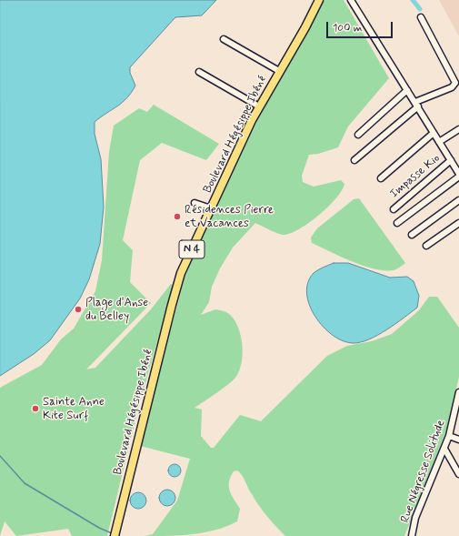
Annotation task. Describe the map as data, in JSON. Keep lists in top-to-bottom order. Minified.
{"streets":{"main road":["Boulevard Hégésippe Ibéné","N 4"],"street":["Impasse Kio","Rue Négresse Solitude"]},"places":["Résidences Pierre et Vacances","Plage d'Anse du Belley","Sainte Anne Kite Surf"],"scale_bar":"100 m"}
